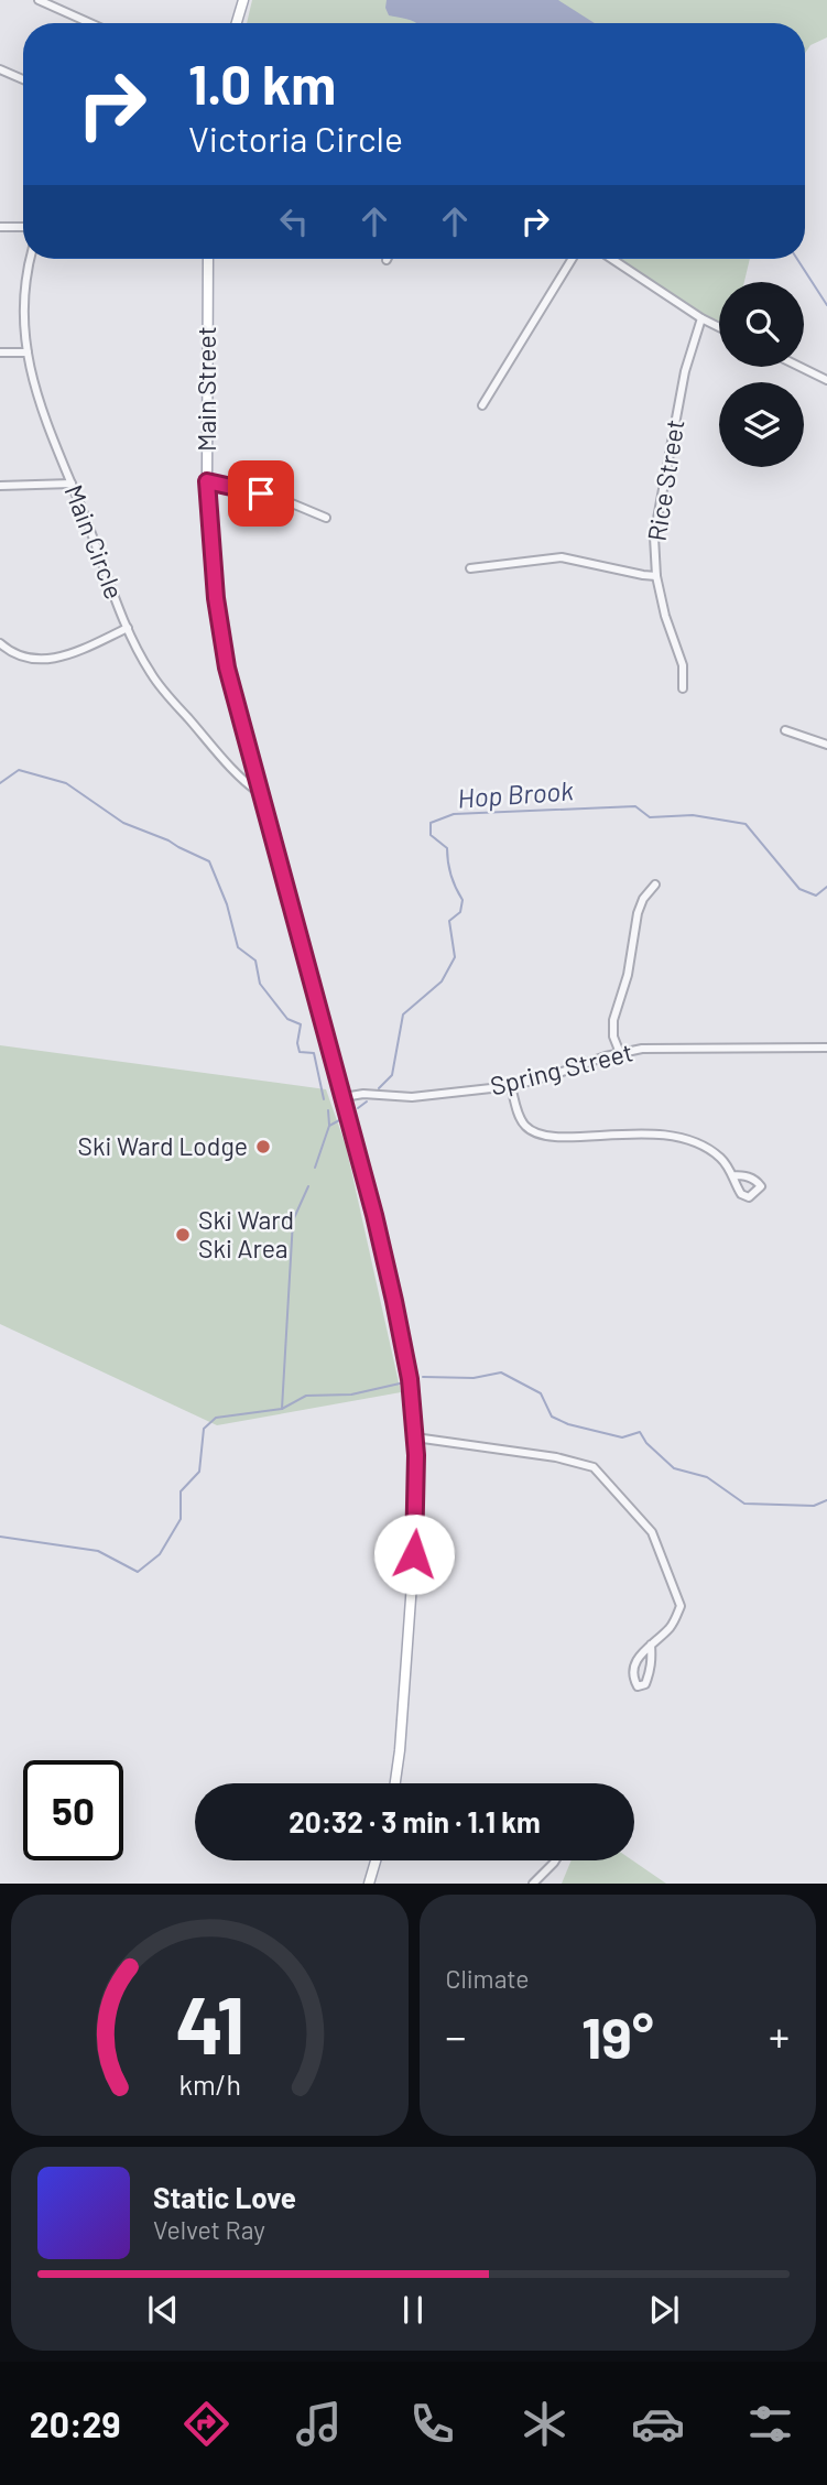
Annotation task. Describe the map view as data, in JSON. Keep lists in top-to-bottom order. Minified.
{"streets":{"main road":["Main Street"],"street":["Rice Street","Main Circle","Spring Street"]},"crossings":[["Main Street","Main Circle"],["Main Street","Spring Street"]],"water":["Hop Brook"],"places":["Ski Ward Lodge","Ski Ward Ski Area"],"page":{"turn":["1.0 km","Victoria Circle"],"limit":"50","trip":"20:32 · 3 min · 1.1 km","tile":"Climate","heat":["−","19°","+"],"song":["Static Love","Velvet Ray"],"tabs":"20:29","gauge":["41","km/h"]}}
